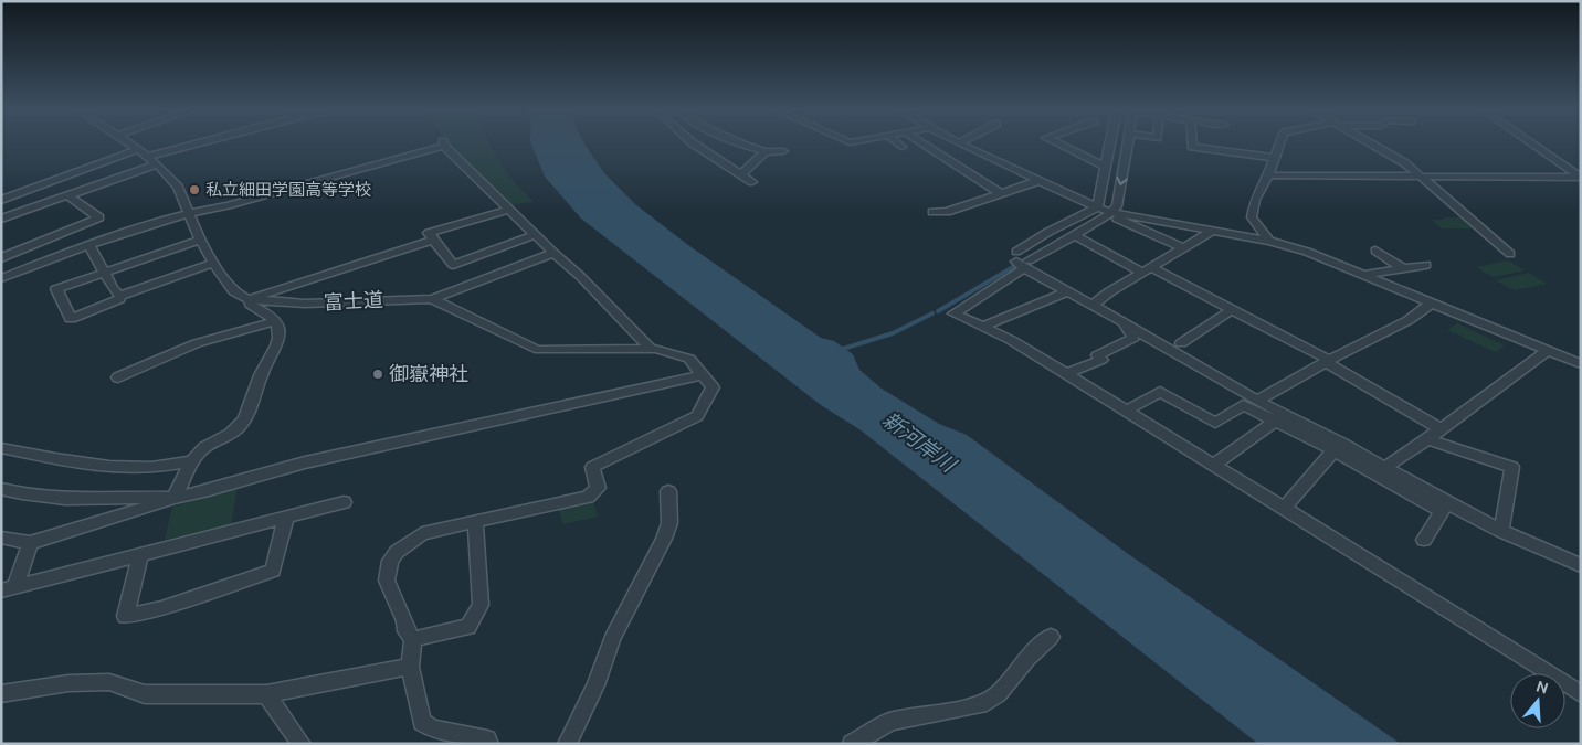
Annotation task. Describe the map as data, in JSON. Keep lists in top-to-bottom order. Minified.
{"streets":{"street":["富士道"]},"water":["新河岸川"],"places":["私立細田学園高等学校","御嶽神社"],"north":"top"}
